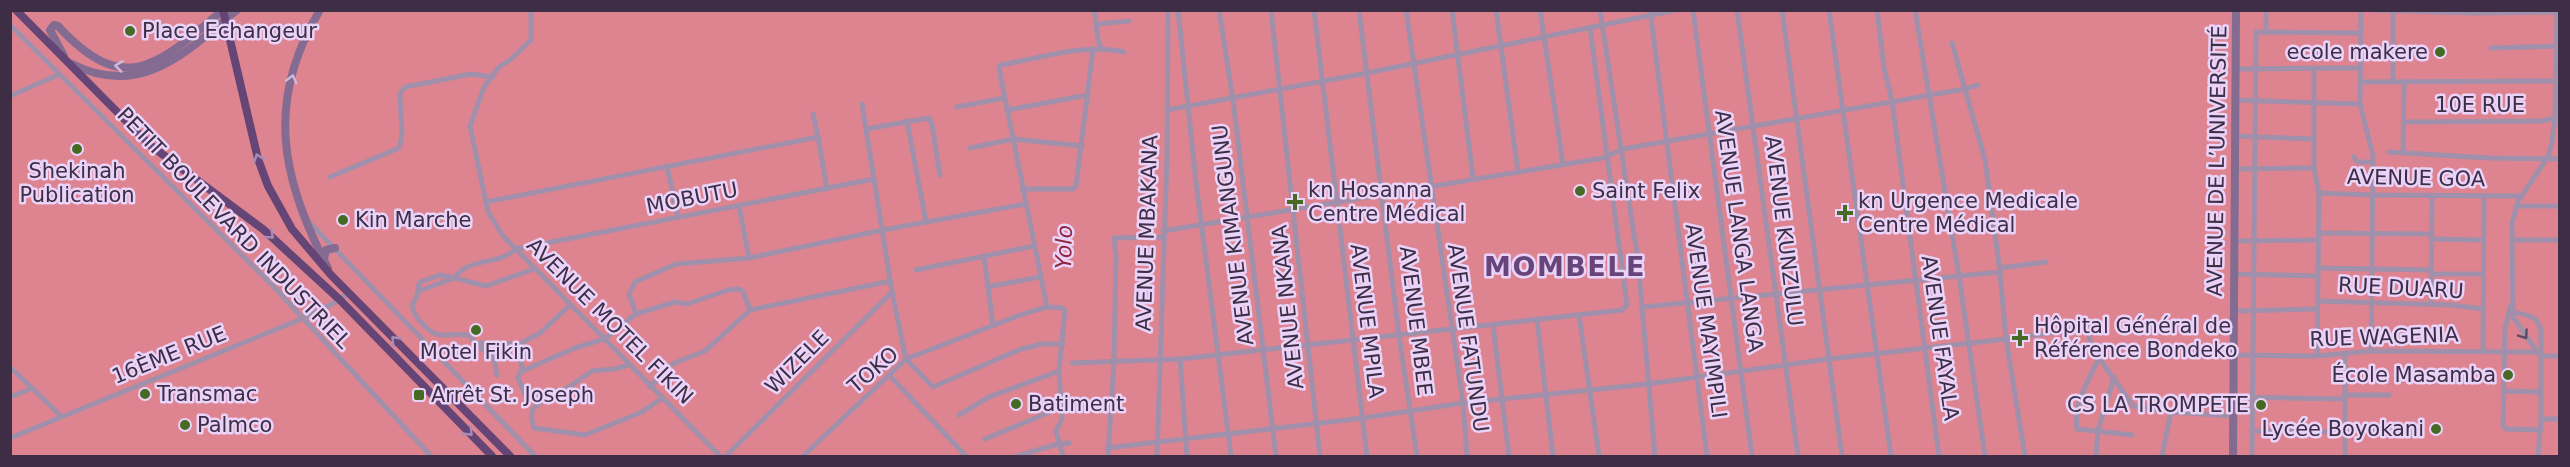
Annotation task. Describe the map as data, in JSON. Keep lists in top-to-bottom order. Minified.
{"streets":{"main road":["AVENUE DE L’UNIVERSITÉ"],"street":["10E RUE","AVENUE GOA","MOBUTU","PETIT BOULEVARD INDUSTRIEL","AVENUE LANGA LANGA","AVENUE KUNZULU","AVENUE MBAKANA","AVENUE KIMANGUNU","RUE DUARU","AVENUE NKANA","AVENUE MOTEL FIKIN","AVENUE MPILA","AVENUE MBEE","AVENUE MAYIMPILI","RUE WAGENIA","AVENUE FATUNDU","AVENUE FAYALA","16ÈME RUE","WIZELE","TOKO"]},"crossings":[["AVENUE DE L’UNIVERSITÉ","RUE WAGENIA"],["MOBUTU","AVENUE MOTEL FIKIN"],["PETIT BOULEVARD INDUSTRIEL","16ÈME RUE"]],"districts":["MOMBELE"],"water":["Yolo"],"places":{"other":["Place Echangeur","ecole makere","Shekinah Publication","Saint Felix","Kin Marche","Motel Fikin","École Masamba","Transmac","Batiment","CS LA TROMPETE","Palmco","Lycée Boyokani"],"health":["kn Hosanna Centre Médical","kn Urgence Medicale Centre Médical","Hôpital Général de Référence Bondeko"],"transit":["Arrêt St. Joseph"]}}
